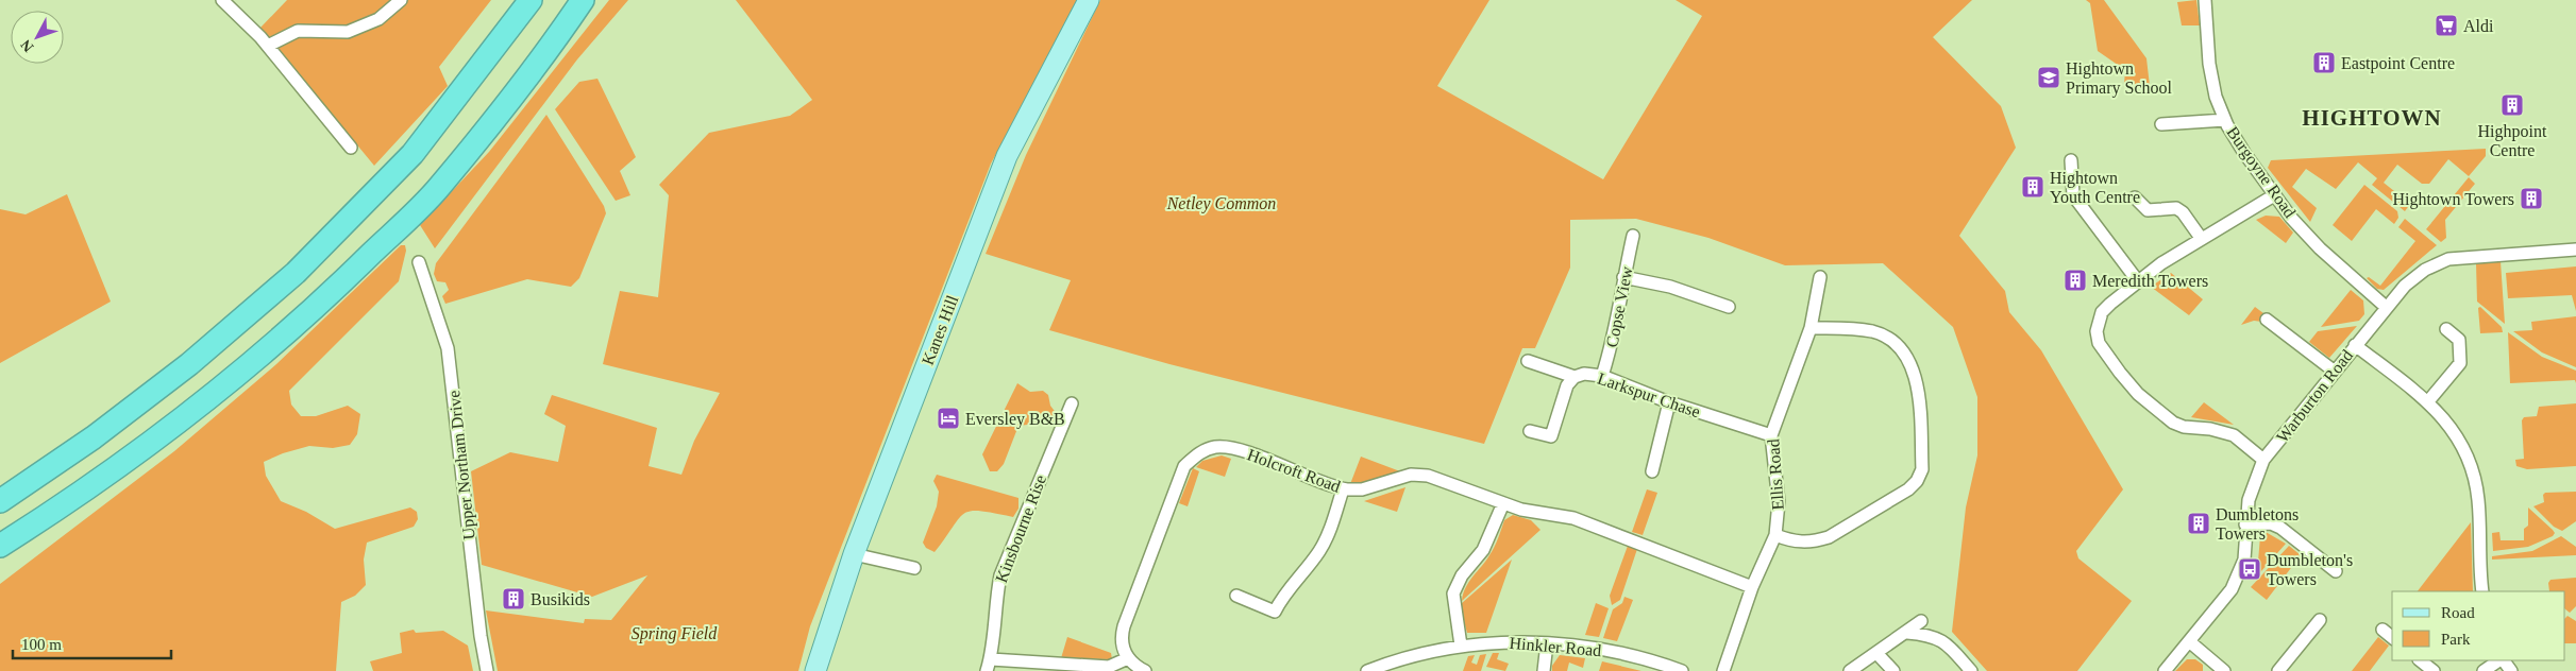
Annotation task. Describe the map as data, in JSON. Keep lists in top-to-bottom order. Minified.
{"streets":{"main road":["Kanes Hill"],"street":["Burgoyne Road","Copse View","Larkspur Chase","Warburton Road","Upper Northam Drive","Holcroft Road","Ellis Road","Kinsbourne Rise","Hinkler Road"]},"crossings":[["Burgoyne Road","Warburton Road"],["Copse View","Larkspur Chase"],["Larkspur Chase","Ellis Road"],["Holcroft Road","Ellis Road"]],"districts":["HIGHTOWN"],"parks":["Netley Common","Spring Field"],"places":{"supermarket":["Aldi"],"building":["Eastpoint Centre","Highpoint Centre","Hightown Youth Centre","Hightown Towers","Meredith Towers","Dumbletons Towers","Busikids"],"school or university":["Hightown Primary School"],"hotel":["Eversley B&B"],"bus stop":["Dumbleton's Towers"]},"legend":["Road","Park"],"scale_bar":"100 m","north":"bottom left"}
